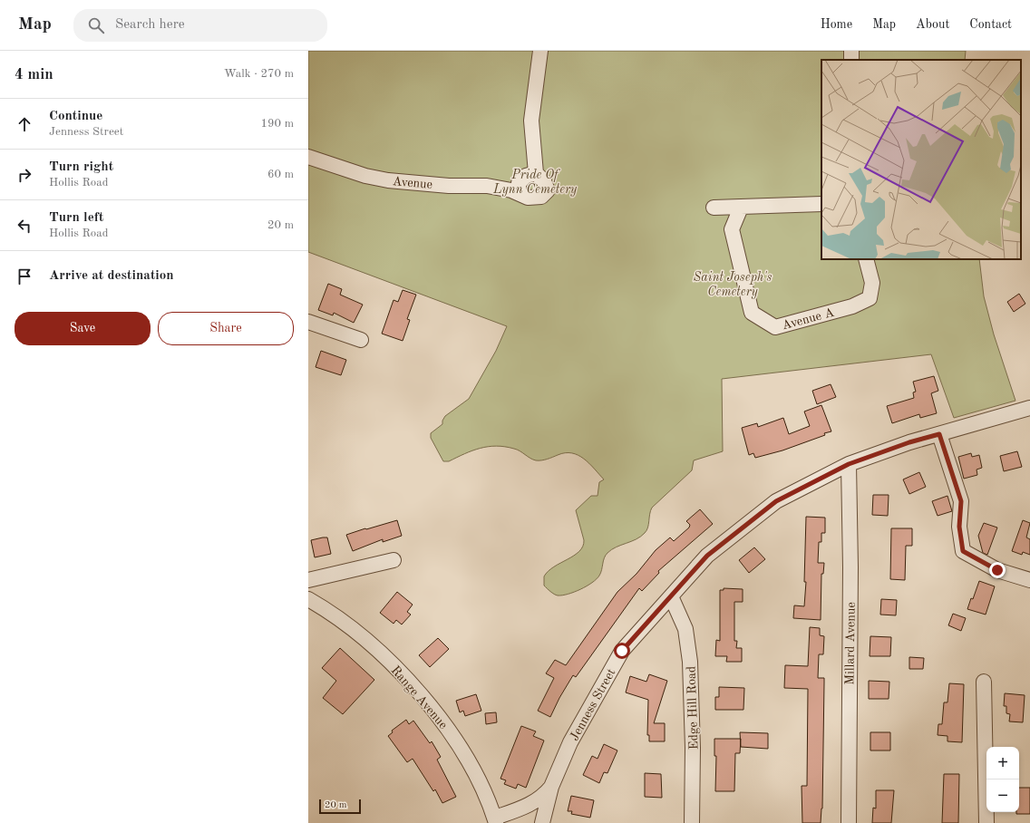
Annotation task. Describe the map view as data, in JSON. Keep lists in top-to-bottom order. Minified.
{"streets":{"street":["Avenue","Avenue A","Millard Avenue","Range Avenue","Jenness Street","Edge Hill Road"]},"crossings":[["Millard Avenue","Jenness Street"],["Range Avenue","Jenness Street"],["Jenness Street","Edge Hill Road"]],"parks":["Pride Of Lynn Cemetery","Saint Joseph's Cemetery"],"scale_bar":"20 m","page":{"header":"Map","search":"Search here","nav":["Home","Map","About","Contact"],"heading":["4 min","Walk · 270 m"],"list":[["Continue","Jenness Street","190 m"],["Turn right","Hollis Road","60 m"],["Turn left","Hollis Road","20 m"],"Arrive at destination"],"buttons":["Save","Share"],"map_buttons":["+","−"],"scale":"20 m"}}
